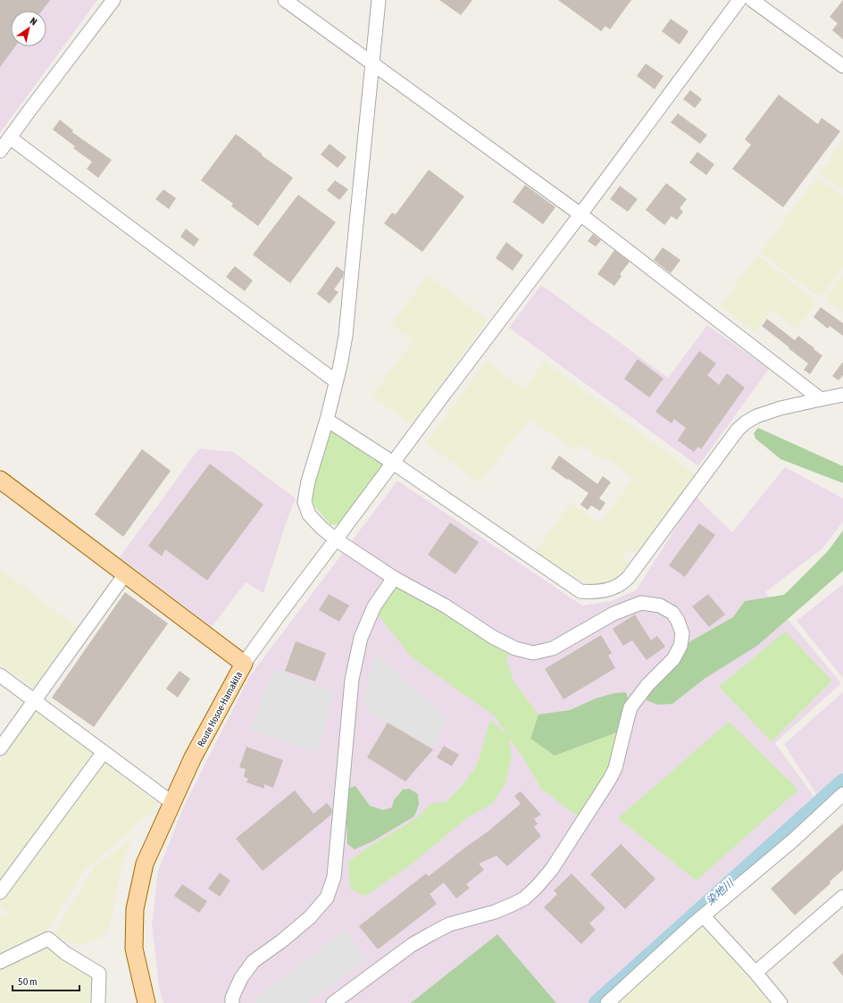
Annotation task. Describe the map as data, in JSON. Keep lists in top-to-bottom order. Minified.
{"streets":{"main road":["Route Hosoe-Hamakita"]},"water":["染地川"],"scale_bar":"50 m","north":"top right"}
